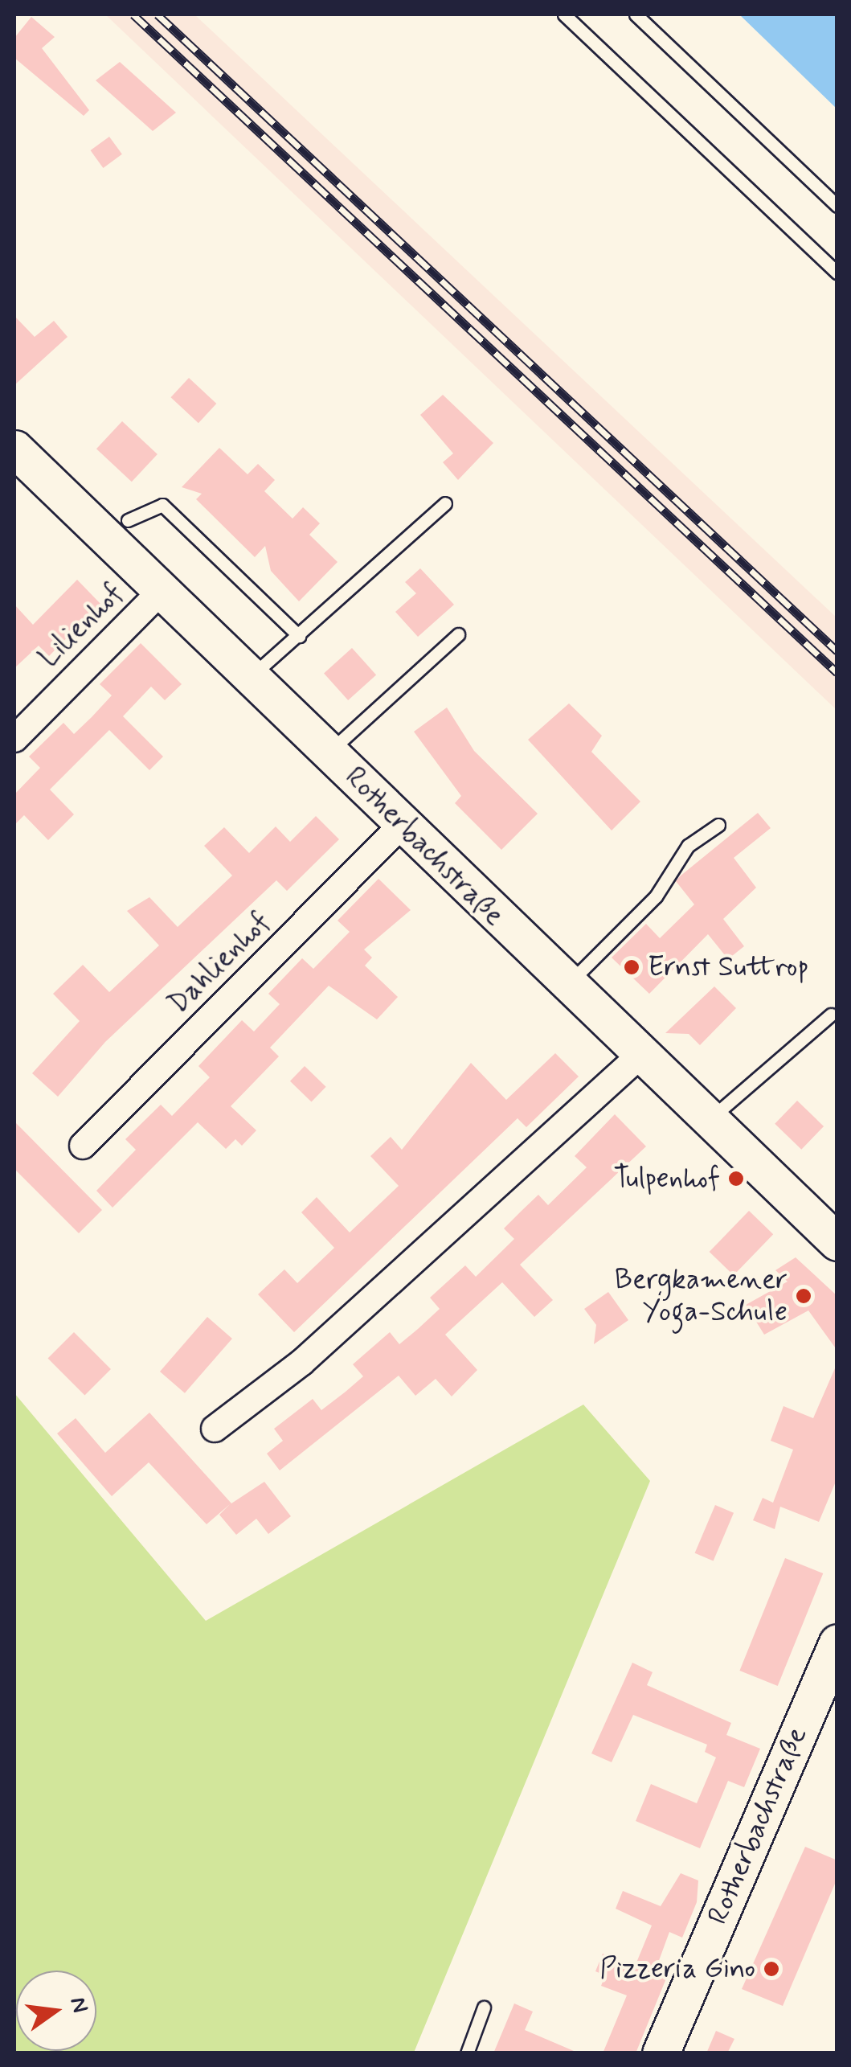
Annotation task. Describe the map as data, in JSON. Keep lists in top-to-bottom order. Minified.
{"streets":{"street":["Lilienhof","Rotherbachstraße","Dahlienhof"]},"crossings":[["Lilienhof","Rotherbachstraße"],["Rotherbachstraße","Dahlienhof"]],"places":["Ernst Suttrop","Tulpenhof","Bergkamener Yoga-Schule","Pizzeria Gino"],"north":"right"}
